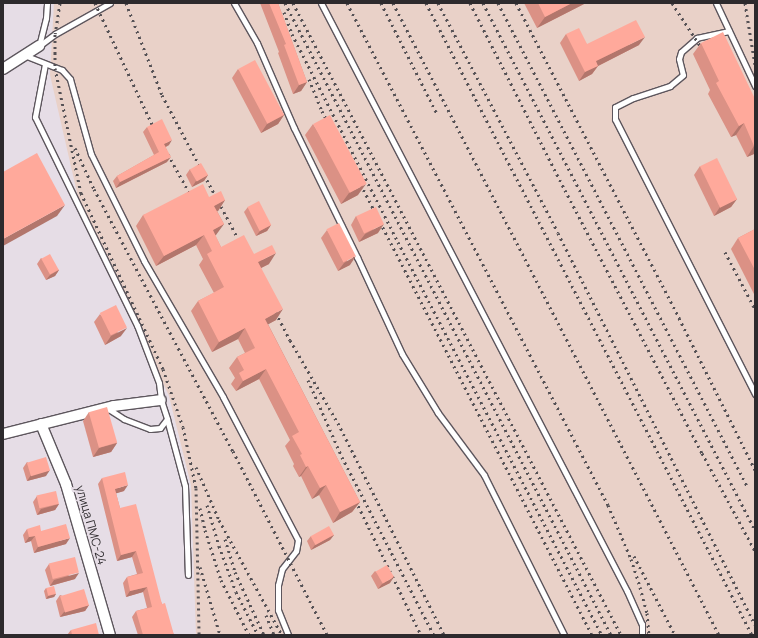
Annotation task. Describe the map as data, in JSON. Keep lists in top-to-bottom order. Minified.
{"streets":{"street":["улица ПМС-24"]}}
